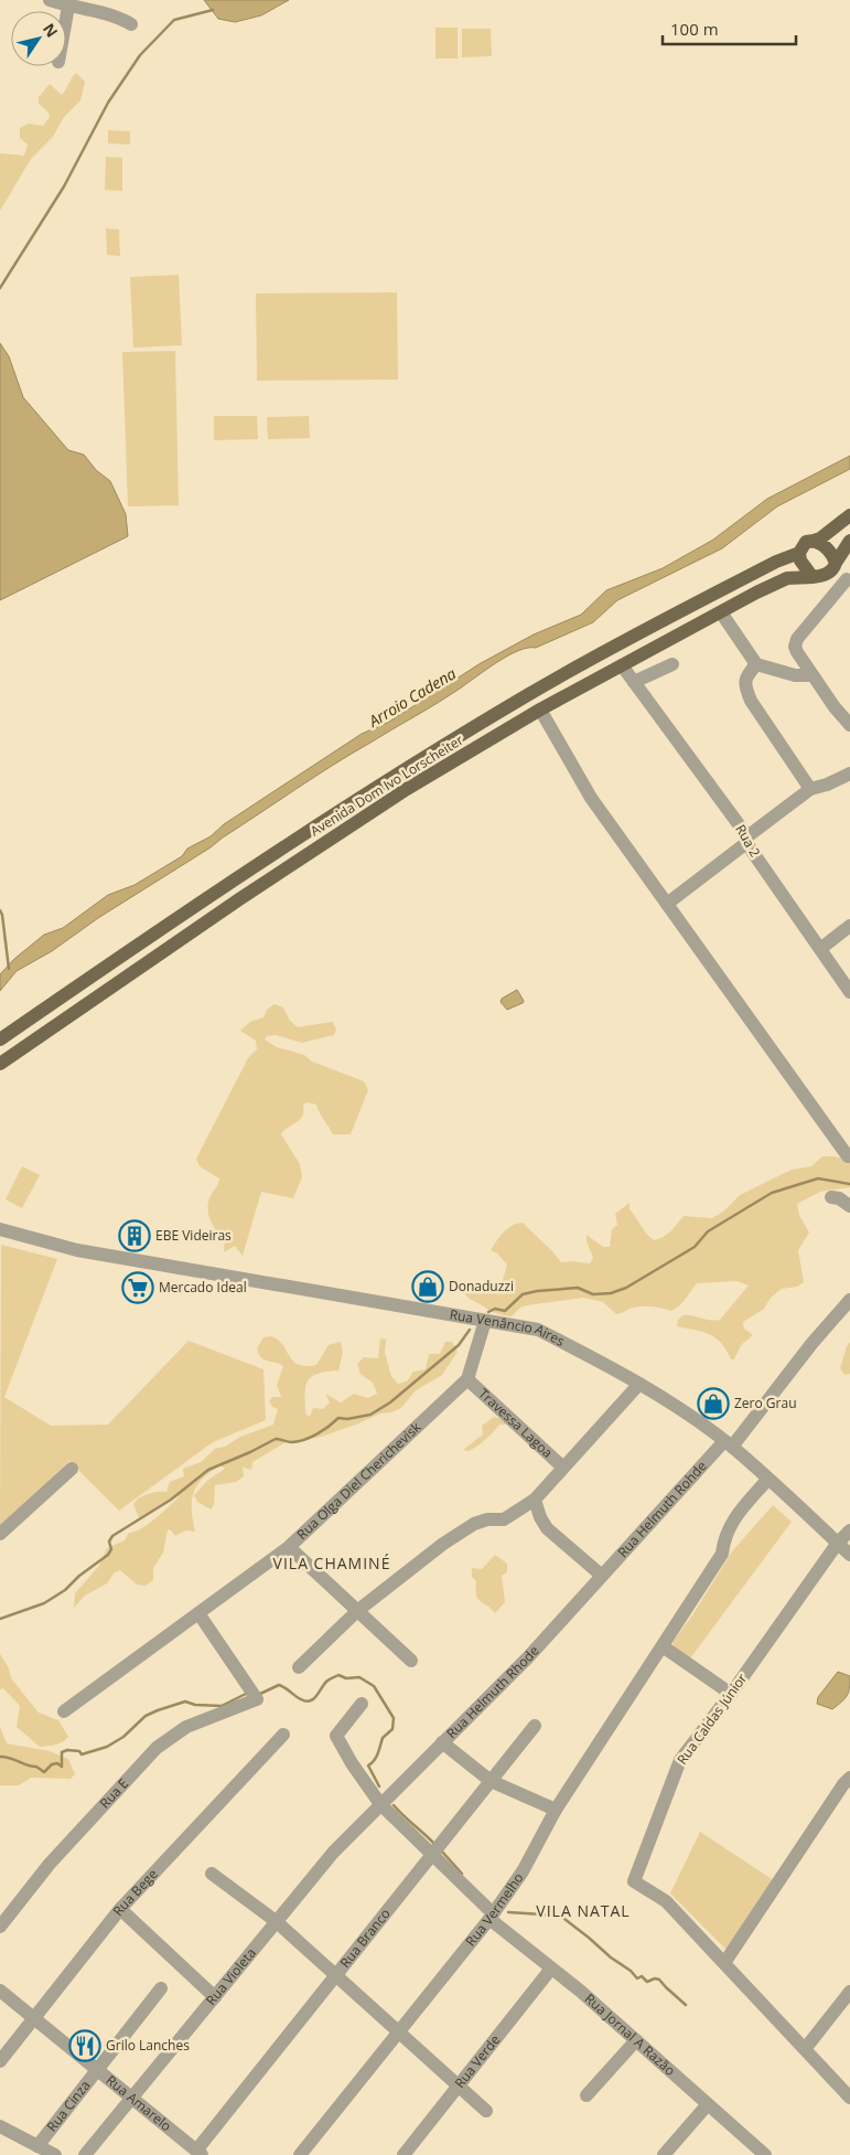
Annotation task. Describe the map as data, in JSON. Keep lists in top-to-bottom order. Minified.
{"streets":{"main road":["Avenida Dom Ivo Lorscheiter"],"street":["Rua 2","Rua Venâncio Aires","Travessa Lagoa","Rua Olga Diel Cherichevisk","Rua Helmuth Rohde","Rua Helmuth Rhode","Rua Caldas Júnior","Rua E","Rua Bege","Rua Vermelho","Rua Branco","Rua Violeta","Rua Jornal A Razão","Rua Verde","Rua Amarelo","Rua Cinza"]},"crossings":[["Avenida Dom Ivo Lorscheiter","Rua 2"],["Rua Venâncio Aires","Rua Helmuth Rohde"],["Rua Venâncio Aires","Rua Caldas Júnior"],["Rua Venâncio Aires","Rua Vermelho"],["Travessa Lagoa","Rua Olga Diel Cherichevisk"],["Rua Olga Diel Cherichevisk","Rua E"],["Rua Helmuth Rohde","Rua Helmuth Rhode"],["Rua Helmuth Rhode","Rua Violeta"],["Rua Helmuth Rhode","Rua Jornal A Razão"],["Rua Bege","Rua Amarelo"],["Rua Vermelho","Rua Jornal A Razão"],["Rua Branco","Rua Jornal A Razão"],["Rua Branco","Rua Amarelo"],["Rua Violeta","Rua Jornal A Razão"],["Rua Violeta","Rua Amarelo"],["Rua Jornal A Razão","Rua Verde"],["Rua Amarelo","Rua Cinza"]],"districts":["VILA CHAMINÉ","VILA NATAL"],"water":["Arroio Cadena"],"places":{"building":["EBE Videiras"],"shop":["Donaduzzi","Zero Grau"],"supermarket":["Mercado Ideal"],"restaurant":["Grilo Lanches"]},"scale_bar":"100 m","north":"top right"}
